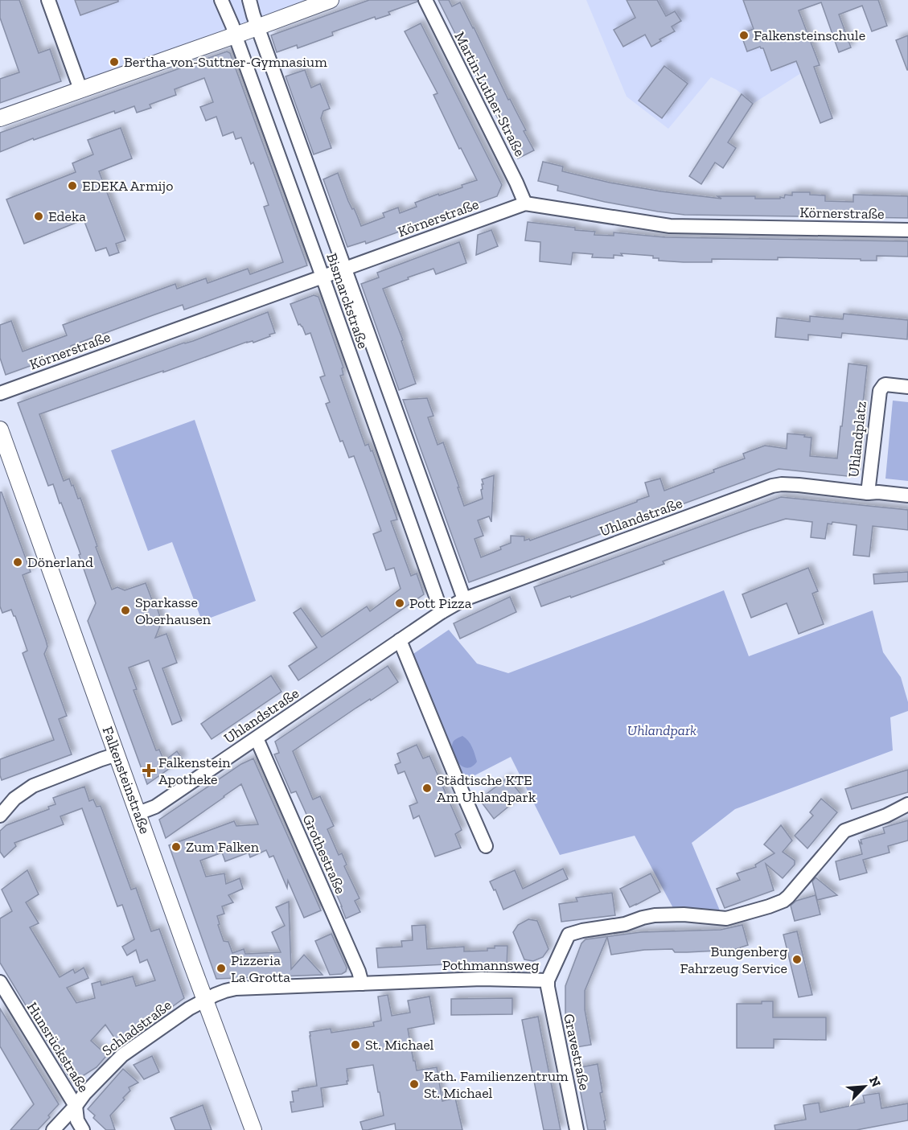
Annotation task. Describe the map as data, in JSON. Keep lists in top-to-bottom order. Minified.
{"streets":{"street":["Martin-Luther-Straße","Körnerstraße","Bismarckstraße","Uhlandplatz","Uhlandstraße","Falkensteinstraße","Grothestraße","Pothmannsweg","Schladstraße","Hunsrückstraße","Gravestraße"]},"crossings":[["Martin-Luther-Straße","Körnerstraße"],["Körnerstraße","Bismarckstraße"],["Bismarckstraße","Uhlandstraße"],["Uhlandplatz","Uhlandstraße"],["Uhlandstraße","Falkensteinstraße"],["Uhlandstraße","Grothestraße"],["Falkensteinstraße","Pothmannsweg"],["Falkensteinstraße","Schladstraße"],["Grothestraße","Pothmannsweg"],["Pothmannsweg","Schladstraße"],["Pothmannsweg","Gravestraße"],["Schladstraße","Hunsrückstraße"]],"parks":["Uhlandpark"],"places":{"other":["Falkensteinschule","Bertha-von-Suttner-Gymnasium","EDEKA Armijo","Edeka","Dönerland","Pott Pizza","Sparkasse Oberhausen","Städtische KTE Am Uhlandpark","Zum Falken","Bungenberg Fahrzeug Service","Pizzeria La Grotta","St. Michael","Kath. Familienzentrum St. Michael"],"health":["Falkenstein Apotheke"]},"north":"top right"}
